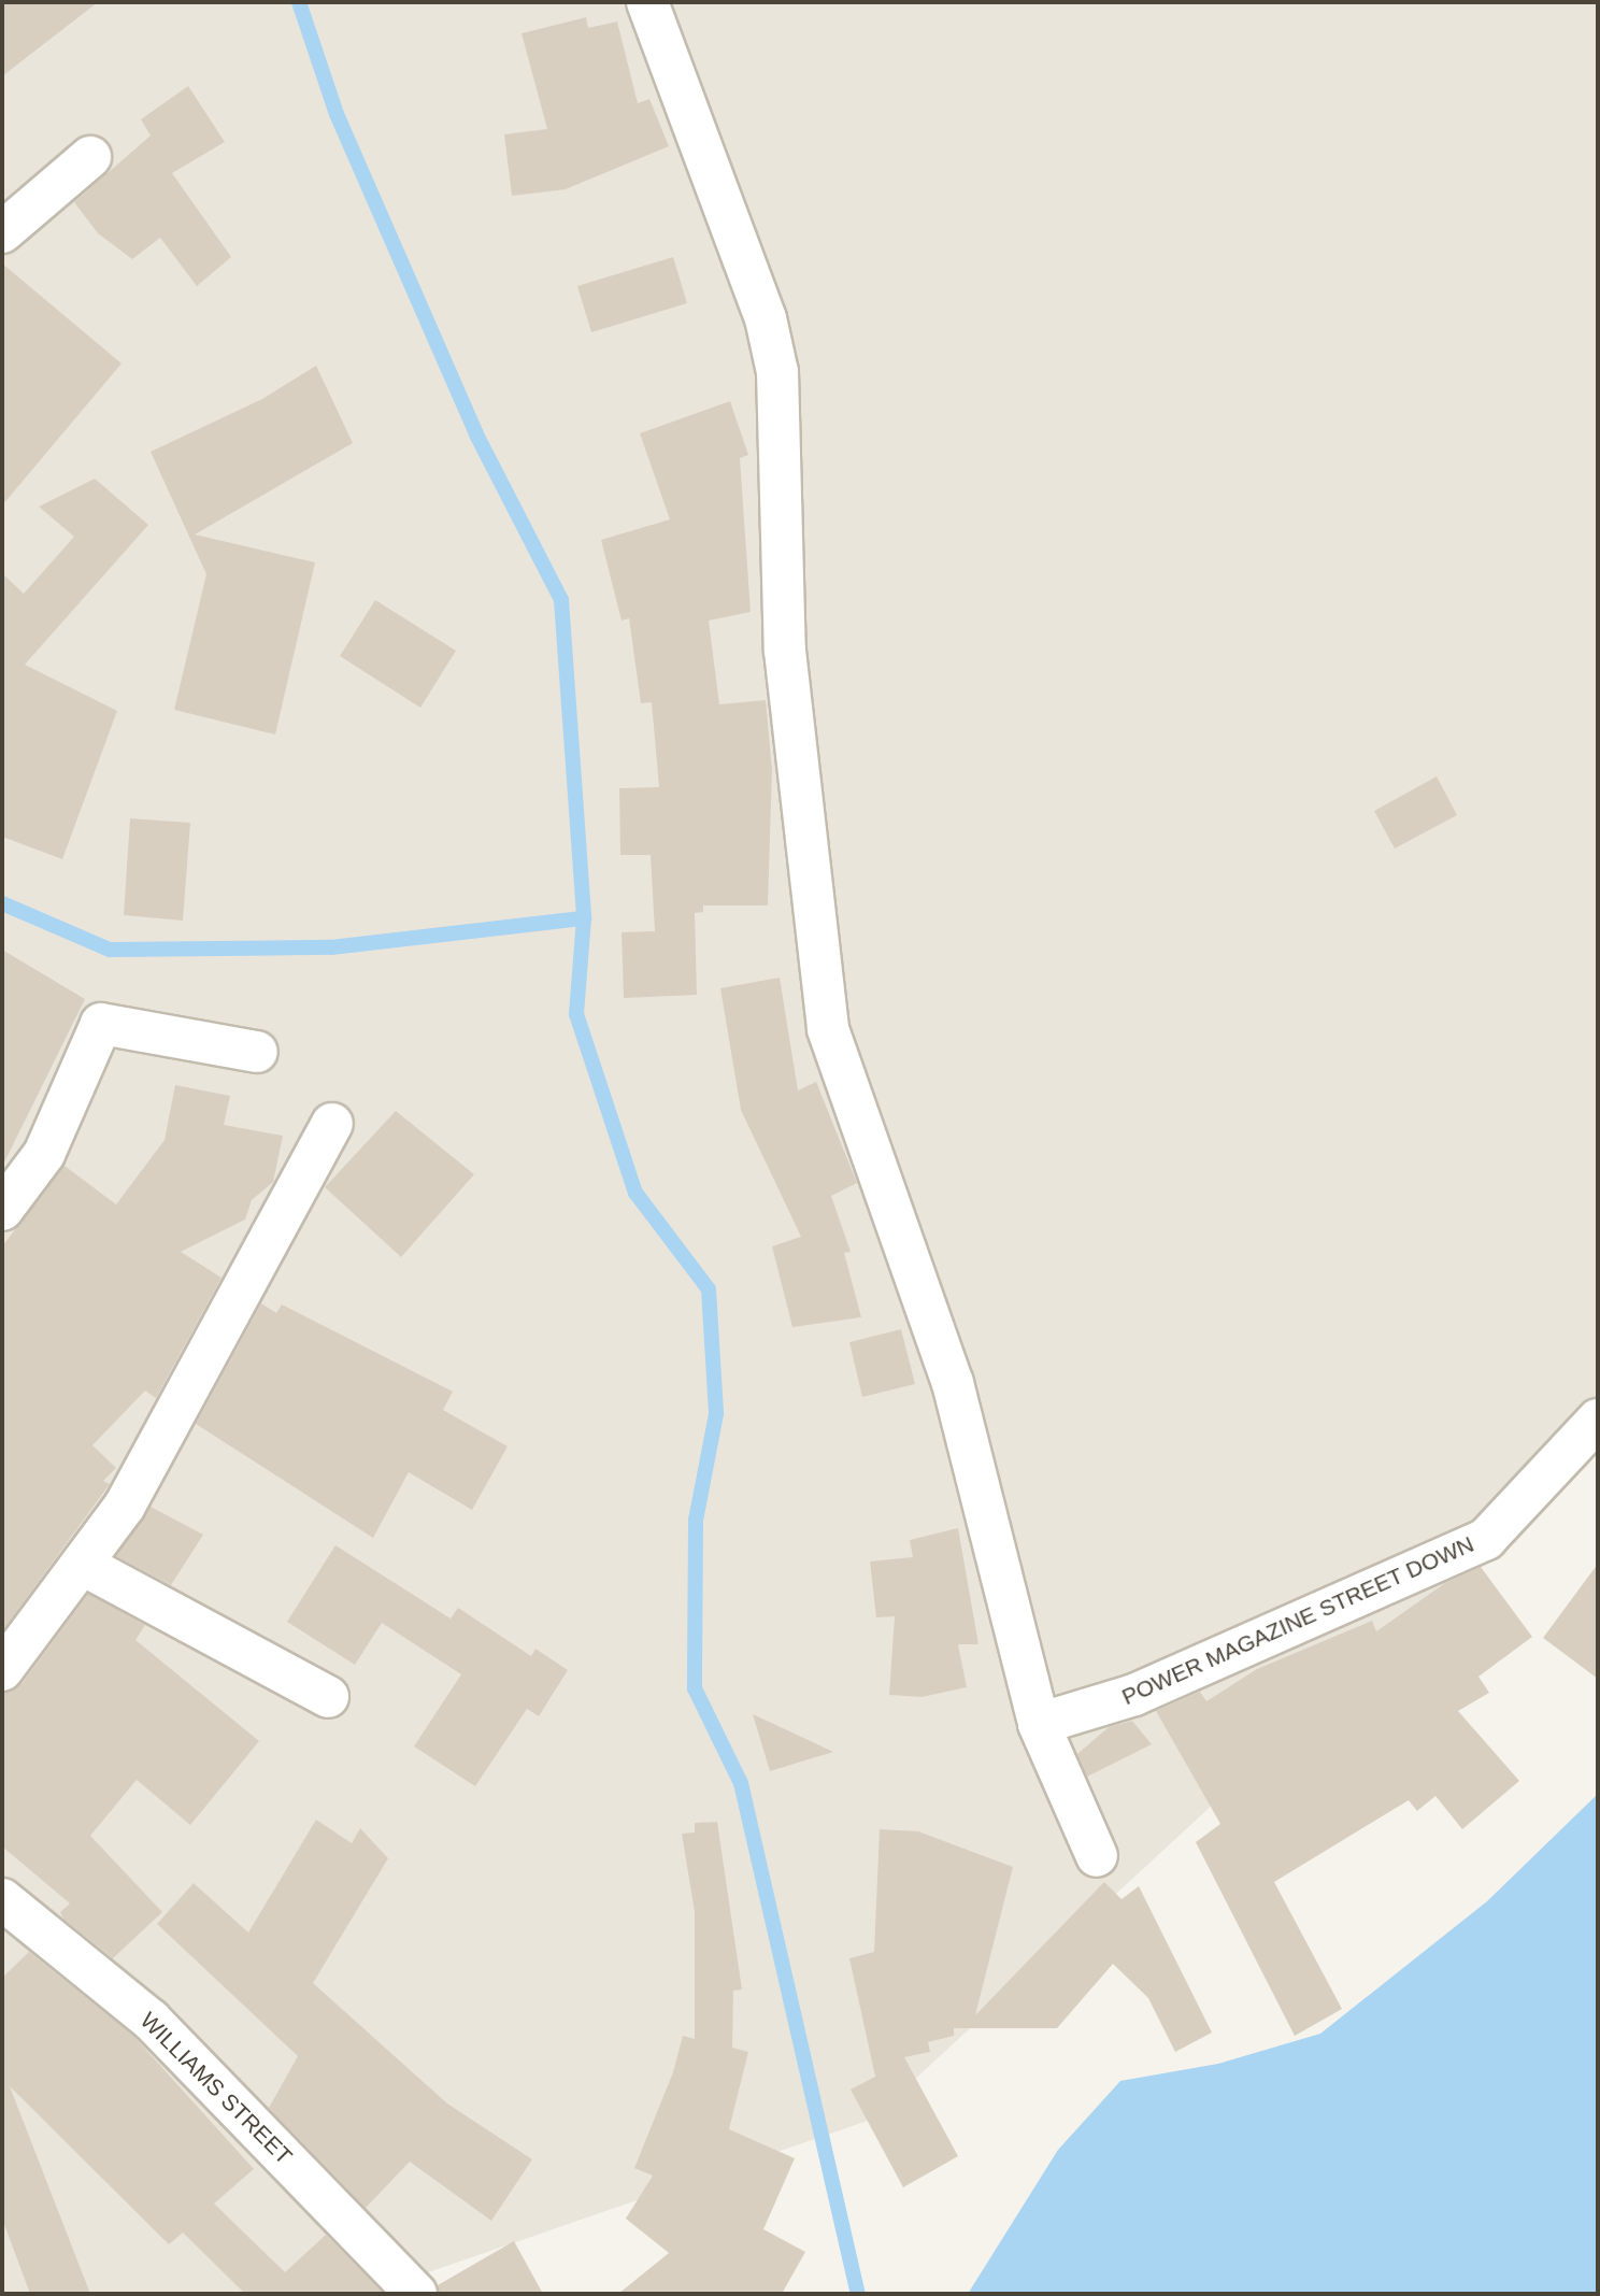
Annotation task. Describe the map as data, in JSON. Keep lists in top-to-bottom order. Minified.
{"streets":{"street":["POWER MAGAZINE STREET DOWN","WILLIAMS STREET"]}}
